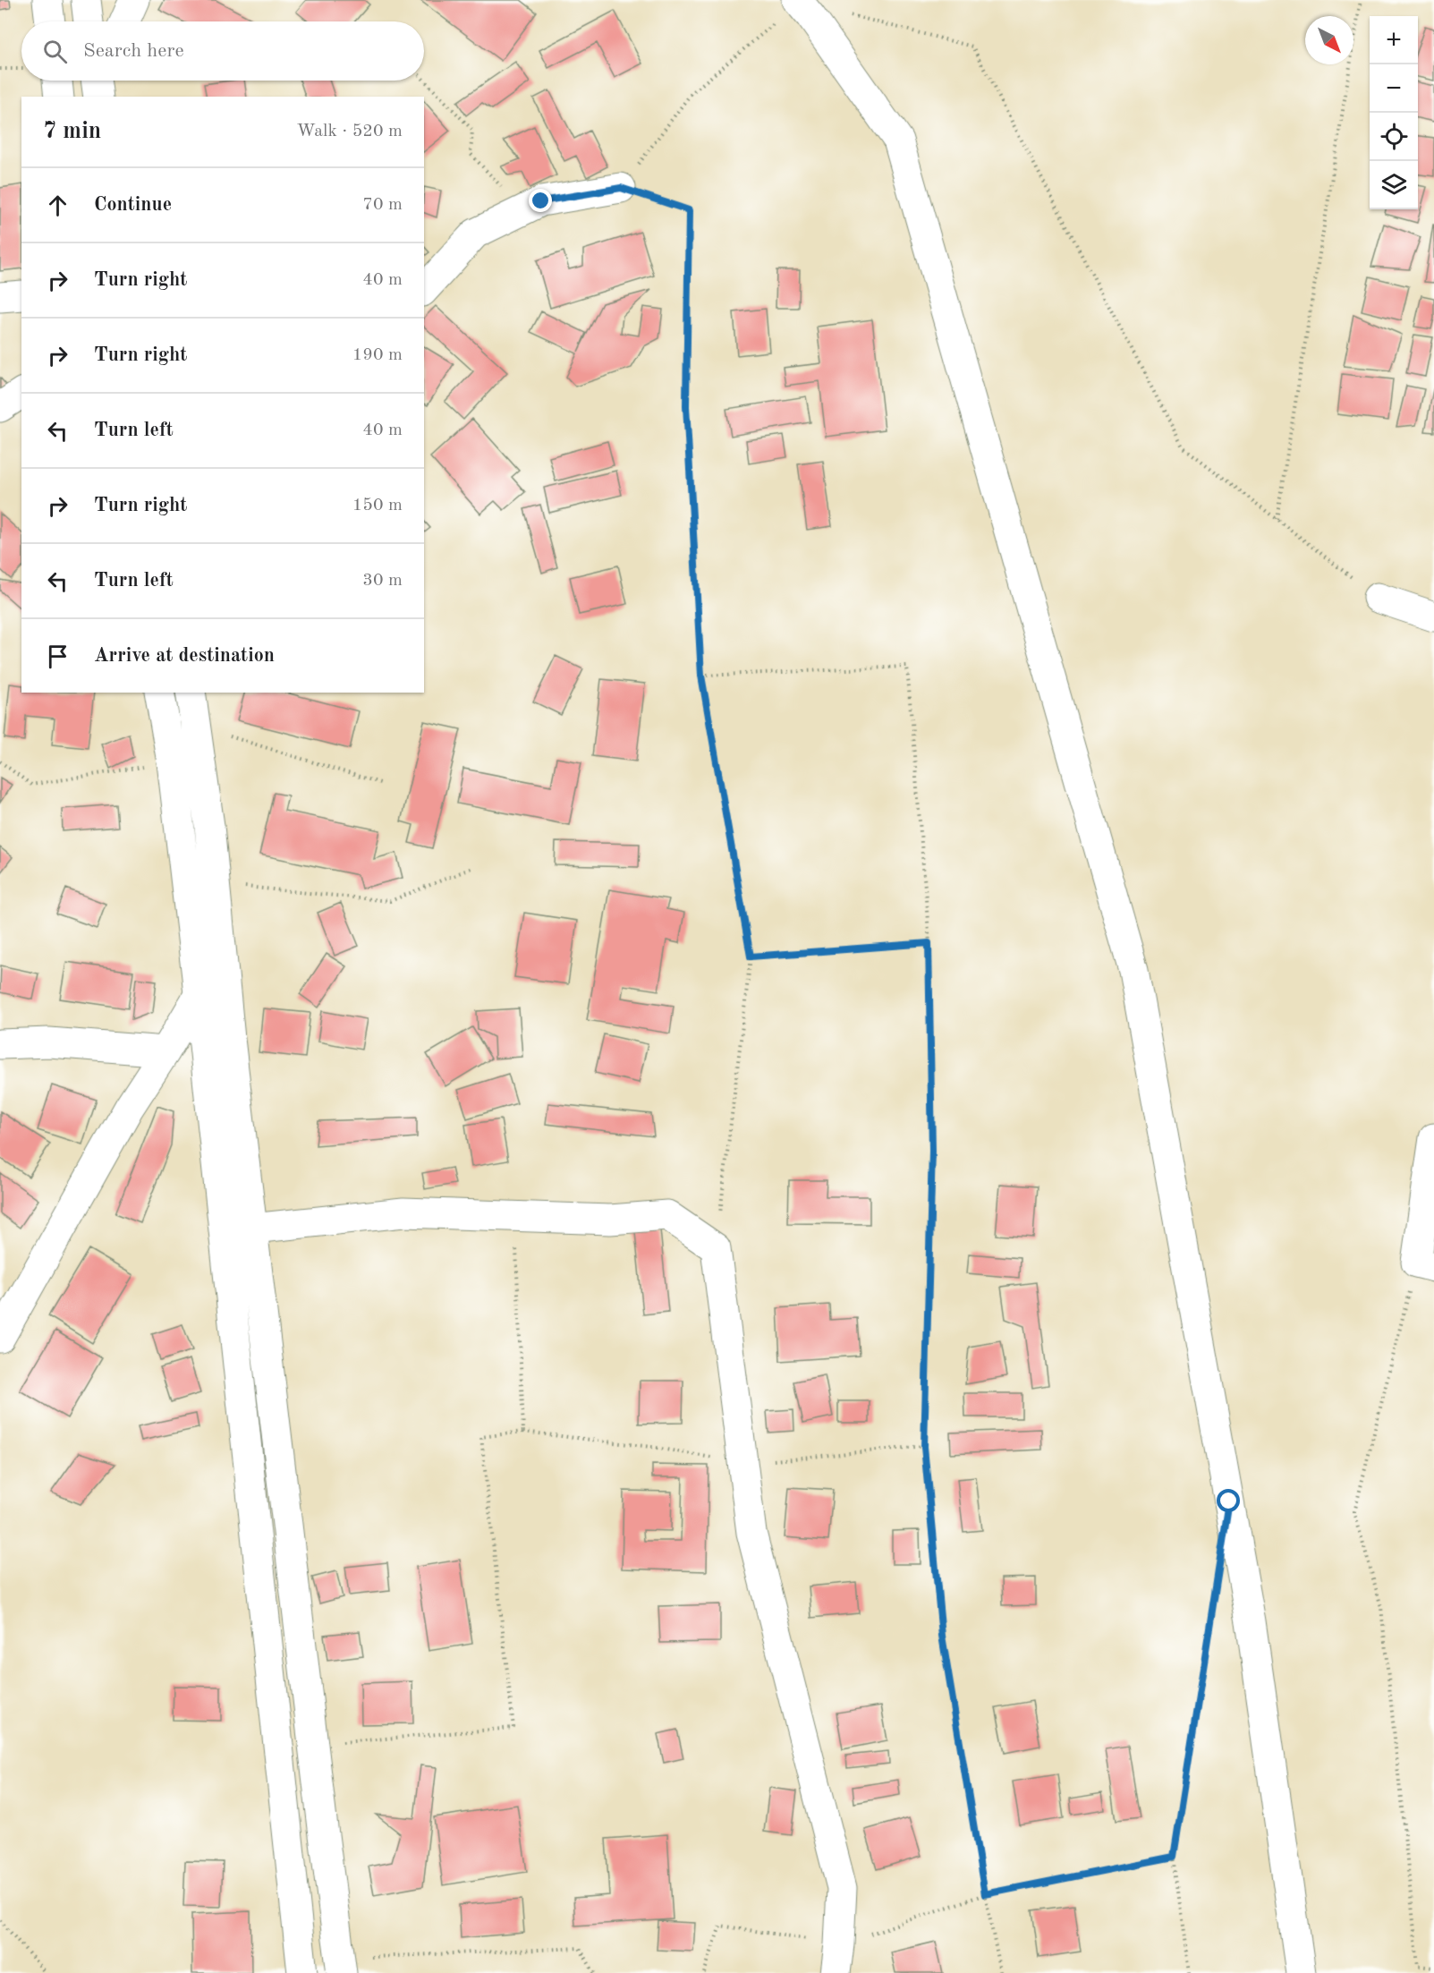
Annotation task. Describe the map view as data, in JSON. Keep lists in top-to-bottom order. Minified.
{"north":"bottom right","page":{"map_buttons":["+","−"],"search":"Search here","heading":["7 min","Walk · 520 m"],"list":[["Continue","70 m"],["Turn right","40 m"],["Turn right","190 m"],["Turn left","40 m"],["Turn right","150 m"],["Turn left","30 m"],"Arrive at destination"]}}
